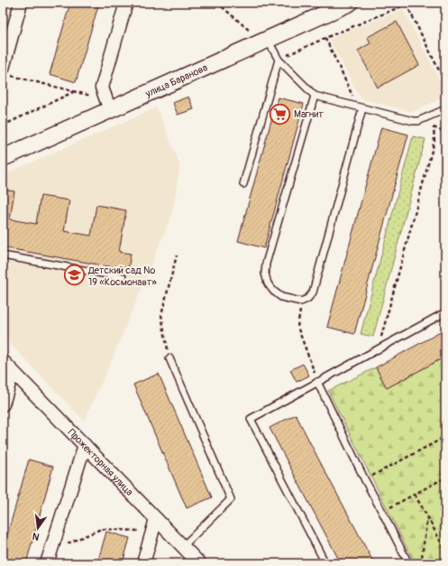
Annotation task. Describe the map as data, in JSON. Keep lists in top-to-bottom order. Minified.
{"streets":{"street":["улица Баранова","Прожекторная улица"]},"places":{"supermarket":["Магнит"],"school or university":["Детский сад № 19 «Космонавт»"]},"north":"bottom"}
